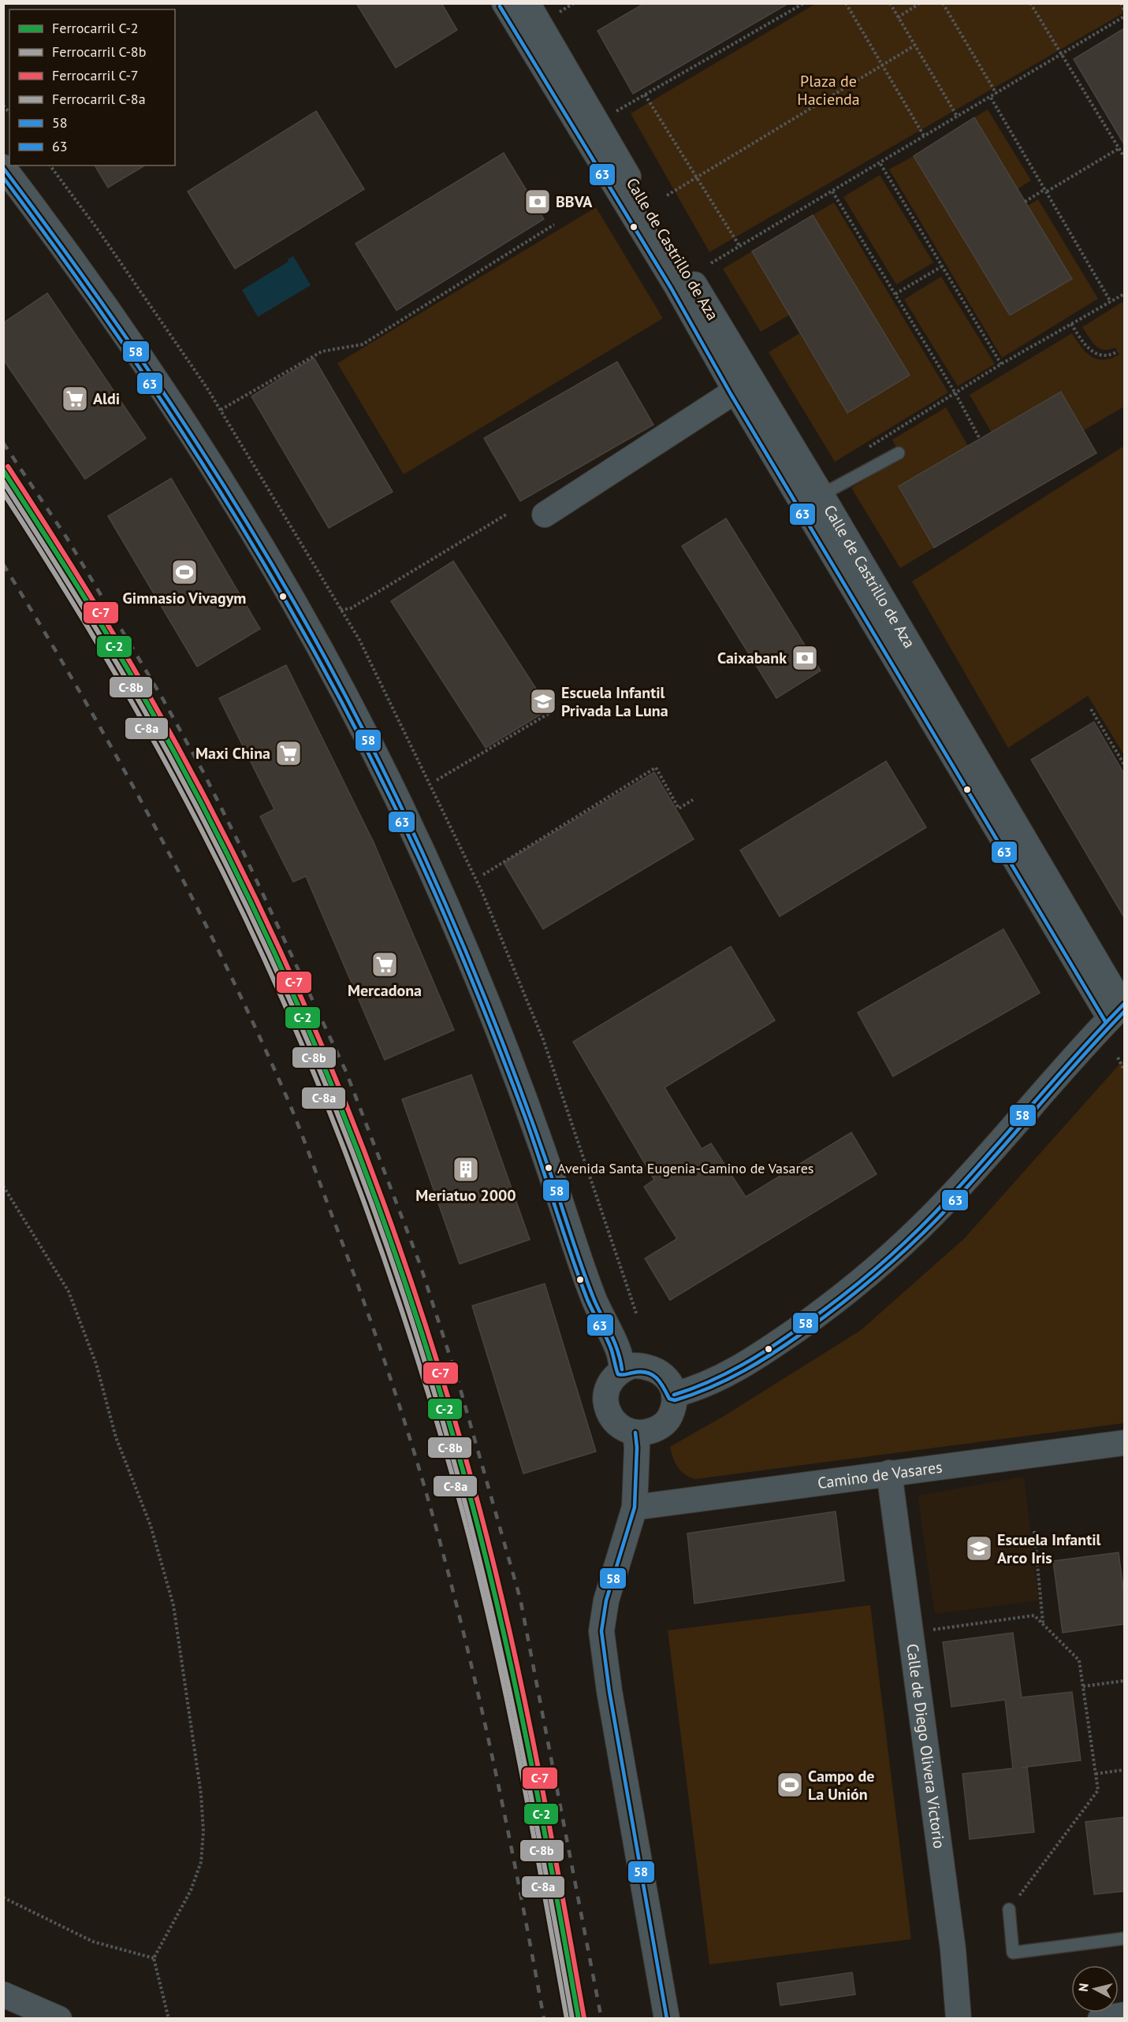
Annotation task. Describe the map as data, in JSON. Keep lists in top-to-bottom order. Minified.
{"streets":{"street":["Calle de Castrillo de Aza","Camino de Vasares","Calle de Diego Olivera Victorio"]},"crossings":[["Camino de Vasares","Calle de Diego Olivera Victorio"]],"parks":["Plaza de Hacienda"],"places":{"bank":["BBVA","Caixabank"],"supermarket":["Aldi","Maxi China","Mercadona"],"sports":["Gimnasio Vivagym","Campo de La Unión"],"school or university":["Escuela Infantil Privada La Luna","Escuela Infantil Arco Iris"],"other":["Avenida Santa Eugenia-Camino de Vasares"],"building":["Meriatuo 2000"]},"lines":["transit line 63","transit line 58","rail line C-7","rail line C-2","rail line C-8b","rail line C-8a"],"legend":["Ferrocarril C-2","Ferrocarril C-8b","Ferrocarril C-7","Ferrocarril C-8a","58","63"],"north":"left"}
